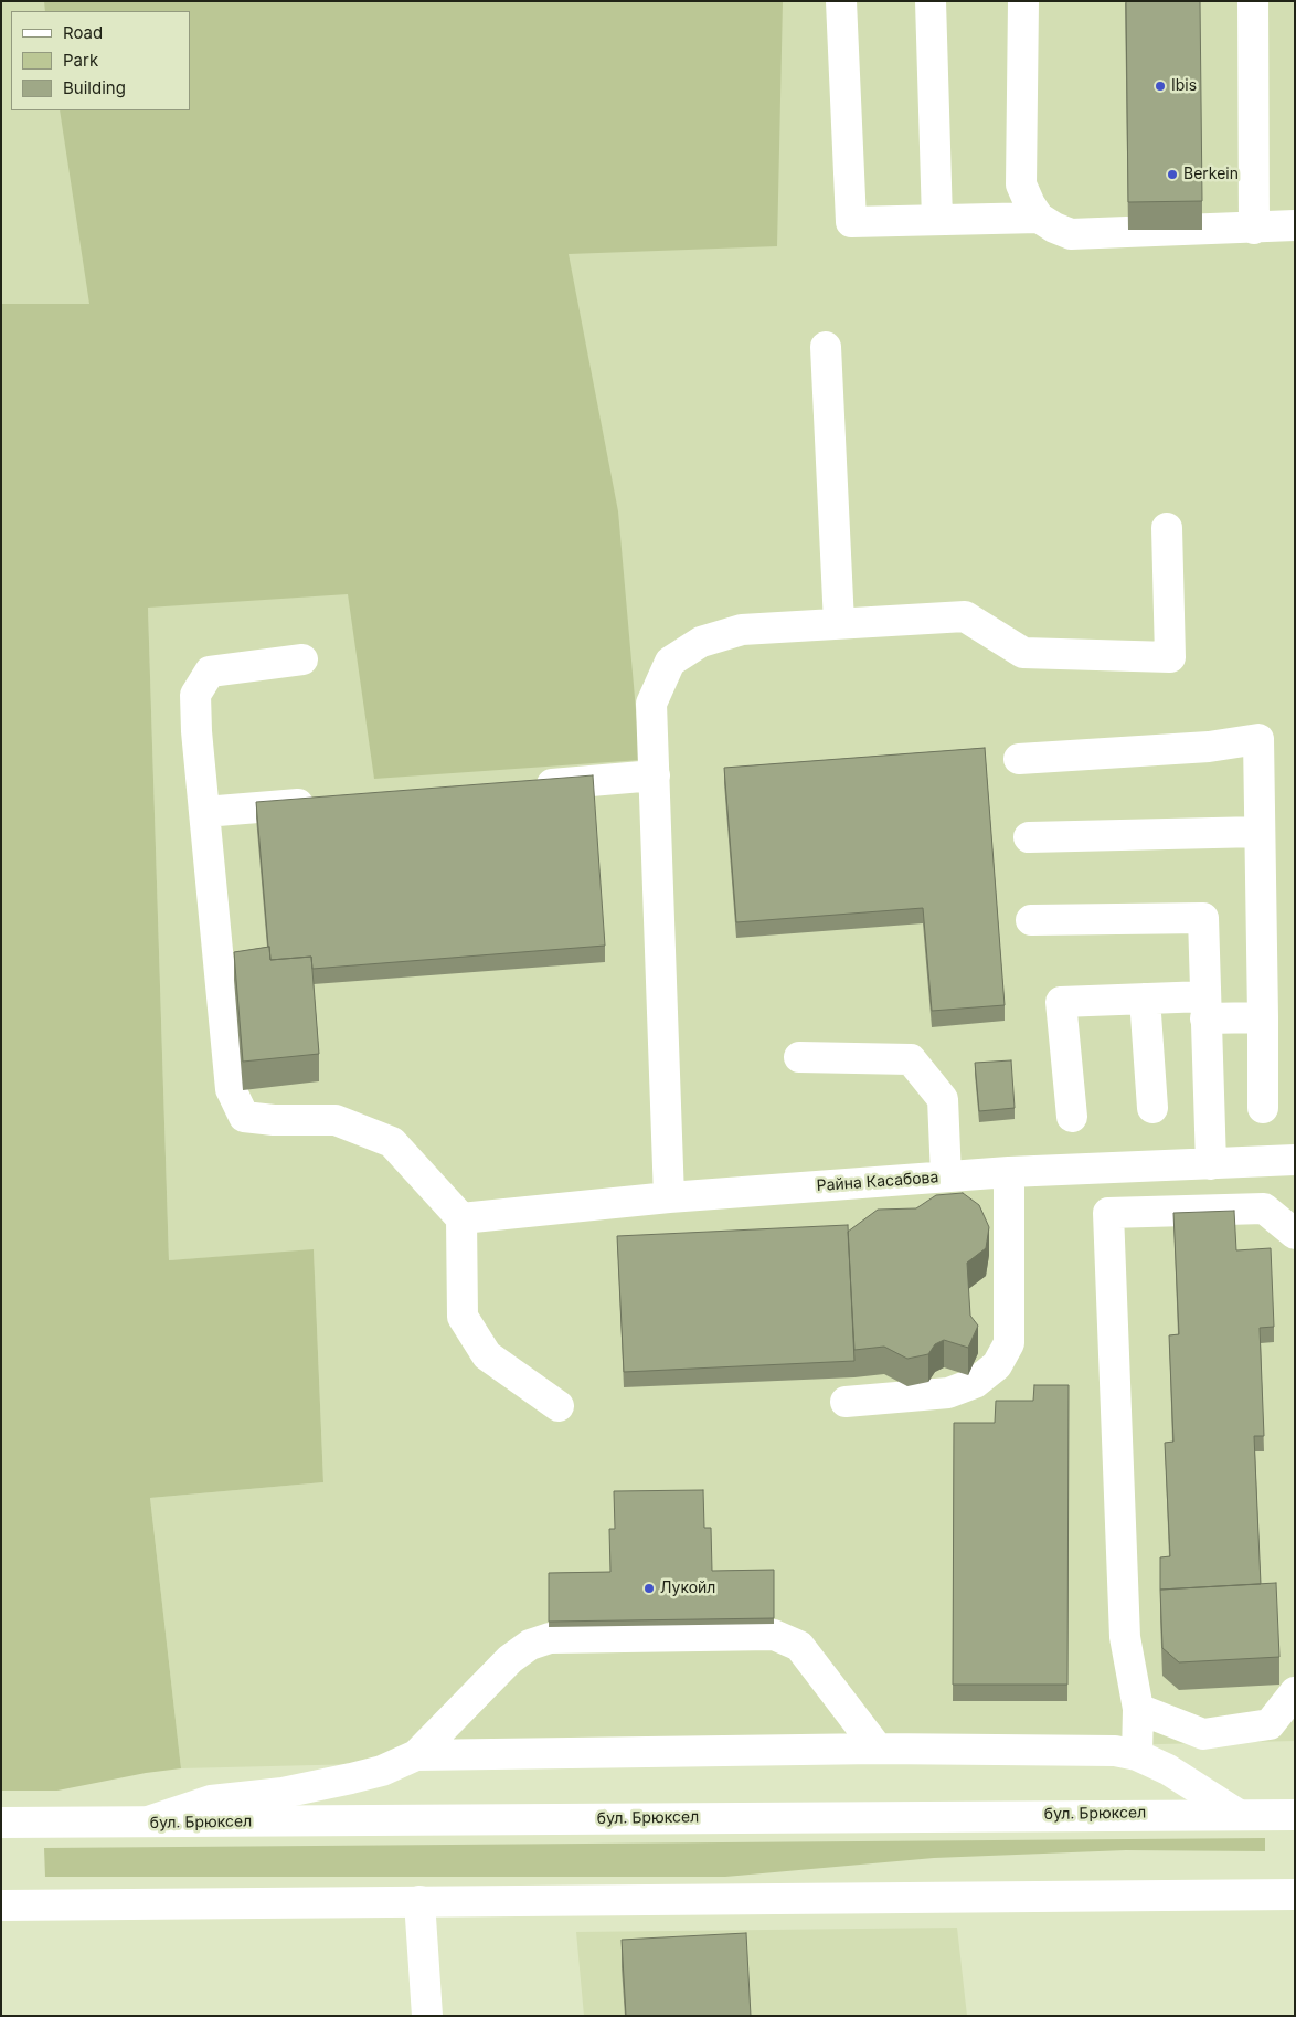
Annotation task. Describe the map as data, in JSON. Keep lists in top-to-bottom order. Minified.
{"streets":{"main road":["Райна Касабова","бул. Брюксел"]},"places":["Ibis","Berkein","Лукойл"],"legend":["Road","Park","Building"]}
